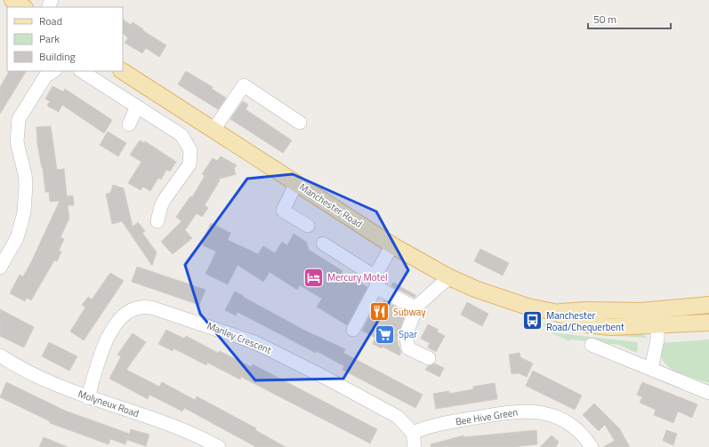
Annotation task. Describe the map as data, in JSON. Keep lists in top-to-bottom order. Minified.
{"streets":{"main road":["Manchester Road"],"street":["Manley Crescent","Molyneux Road","Bee Hive Green"]},"crossings":[["Manley Crescent","Molyneux Road"],["Manley Crescent","Bee Hive Green"]],"places":{"hotel":["Mercury Motel"],"restaurant":["Subway"],"bus stop":["Manchester Road/Chequerbent"],"supermarket":["Spar"]},"legend":["Road","Park","Building"],"scale_bar":"50 m"}
